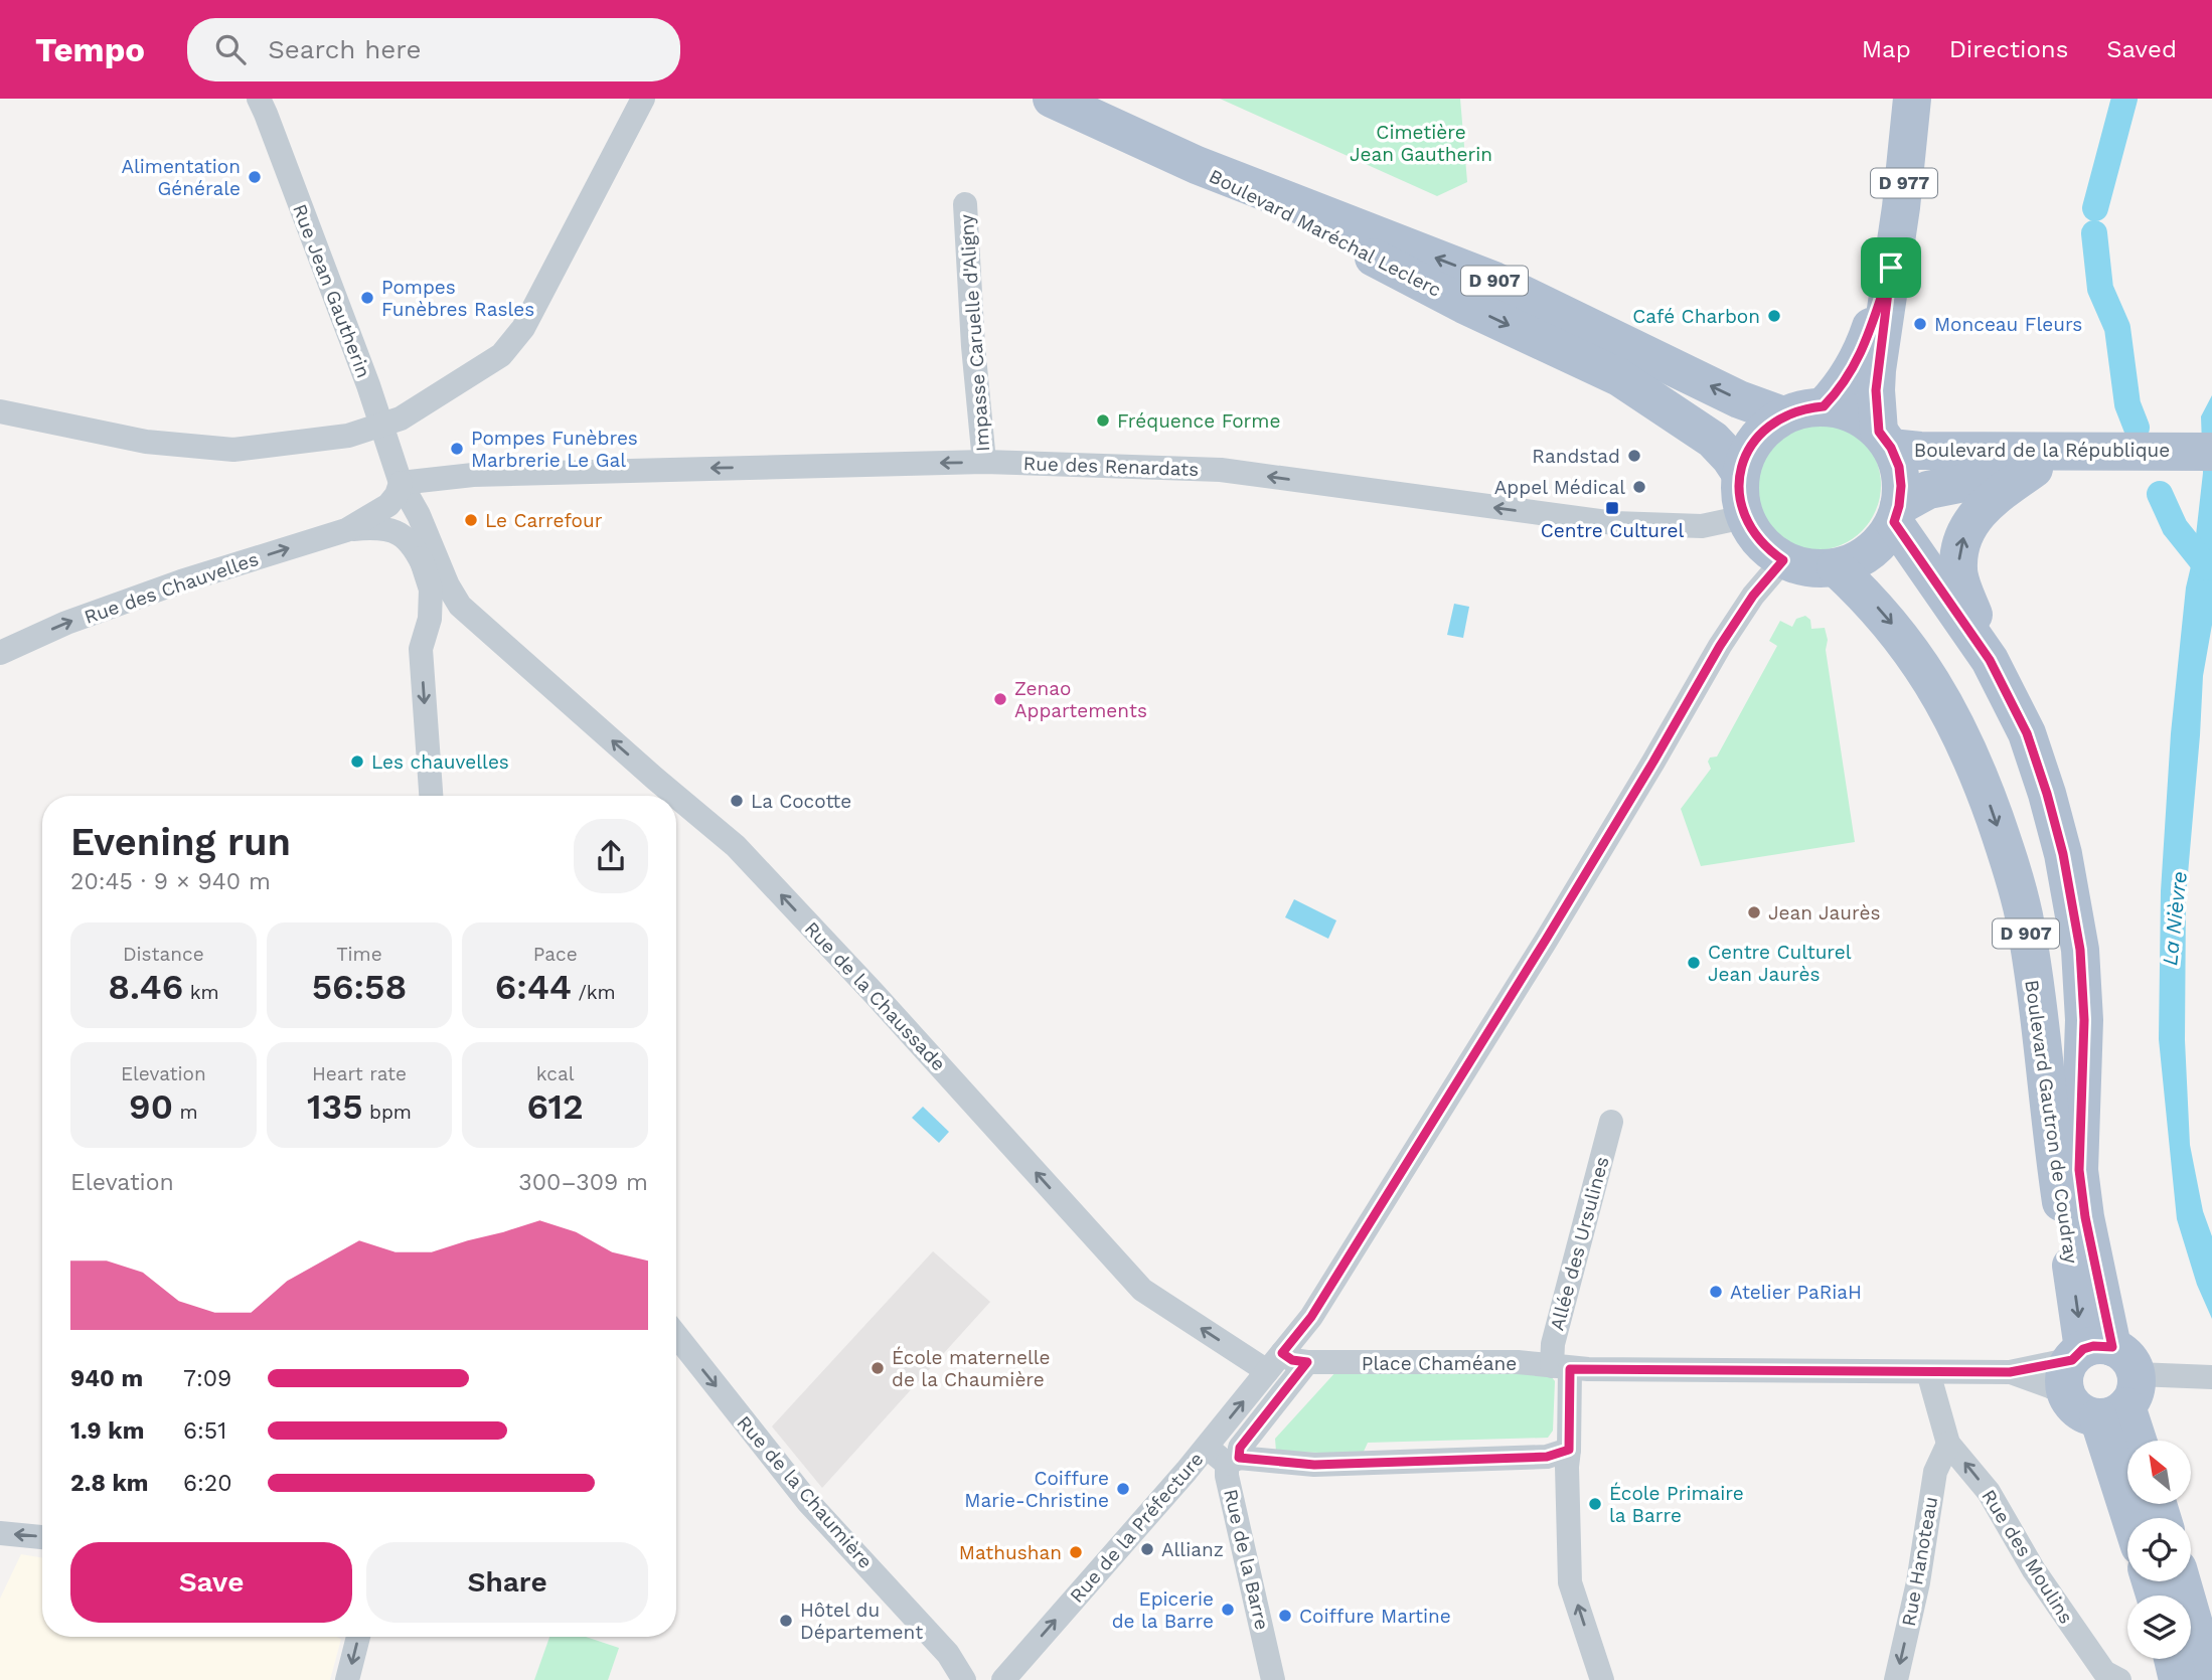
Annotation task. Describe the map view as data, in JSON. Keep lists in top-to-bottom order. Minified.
{"streets":{"main road":["D 977","Boulevard Maréchal Leclerc","D 907","Boulevard de la République","Boulevard Gautron de Coudray"],"street":["Rue Jean Gautherin","Impasse Caruelle d'Aligny","Rue des Renardats","Rue des Chauvelles","Rue de la Chaussade","Allée des Ursulines","Place Chaméane","Rue de la Chaumière","Rue de la Préfecture","Rue des Moulins","Rue de la Barre","Rue Hanoteau"]},"crossings":[["D 977","Boulevard Maréchal Leclerc"],["D 977","Boulevard de la République"],["D 977","Rue des Renardats"],["D 977","Boulevard Gautron de Coudray"],["D 977","Rue de la Préfecture"],["Boulevard Maréchal Leclerc","Boulevard de la République"],["Boulevard Maréchal Leclerc","Rue des Renardats"],["Boulevard Maréchal Leclerc","Boulevard Gautron de Coudray"],["Boulevard Maréchal Leclerc","Rue de la Préfecture"],["D 907","Boulevard Gautron de Coudray"],["D 907","Place Chaméane"],["Rue Jean Gautherin","Rue des Renardats"],["Rue Jean Gautherin","Rue des Chauvelles"],["Rue Jean Gautherin","Rue de la Chaussade"],["Impasse Caruelle d'Aligny","Rue des Renardats"],["Boulevard de la République","Rue des Renardats"],["Boulevard de la République","Boulevard Gautron de Coudray"],["Boulevard de la République","Rue de la Préfecture"],["Rue des Renardats","Rue des Chauvelles"],["Rue des Renardats","Rue de la Chaussade"],["Rue des Renardats","Boulevard Gautron de Coudray"],["Rue des Renardats","Rue de la Préfecture"],["Rue des Chauvelles","Rue de la Chaussade"],["Rue de la Chaussade","Place Chaméane"],["Rue de la Chaussade","Rue de la Préfecture"],["Boulevard Gautron de Coudray","Place Chaméane"],["Boulevard Gautron de Coudray","Rue de la Préfecture"],["Allée des Ursulines","Place Chaméane"],["Place Chaméane","Rue de la Préfecture"],["Rue de la Chaumière","Rue de la Préfecture"],["Rue de la Préfecture","Rue de la Barre"],["Rue des Moulins","Rue Hanoteau"]],"one_way":["Rue des Renardats","Rue de la Chaussade","Rue de la Chaumière","Rue des Moulins","Rue Hanoteau"],"water":["La Nièvre"],"parks":["Cimetière Jean Gautherin"],"places":{"other":["Alimentation Générale","Pompes Funèbres Rasles","Café Charbon","Monceau Fleurs","Fréquence Forme","Pompes Funèbres Marbrerie Le Gal","Randstad","Appel Médical","Le Carrefour","Zenao Appartements","Les chauvelles","La Cocotte","Jean Jaurès","Centre Culturel Jean Jaurès","Atelier PaRiaH","École maternelle de la Chaumière","Coiffure Marie-Christine","École Primaire la Barre","Allianz","Mathushan","Epicerie de la Barre","Coiffure Martine","Hôtel du Département"],"transit":["Centre Culturel"]},"north":"top left","page":{"header":"Tempo","search":"Search here","nav":["Map","Directions","Saved"],"heading":["Evening run","20:45 · 9 × 940 m"],"stats":[["Distance","8.46 km"],["Time","56:58"],["Pace","6:44 /km"],["Elevation","90 m"],["Heart rate","135 bpm"],["kcal","612"]],"chart":["Elevation","300–309 m"],"list":[{"name":"940 m","note":"7:09"},{"name":"1.9 km","note":"6:51"},{"name":"2.8 km","note":"6:20"}],"buttons":["Save","Share"]}}
